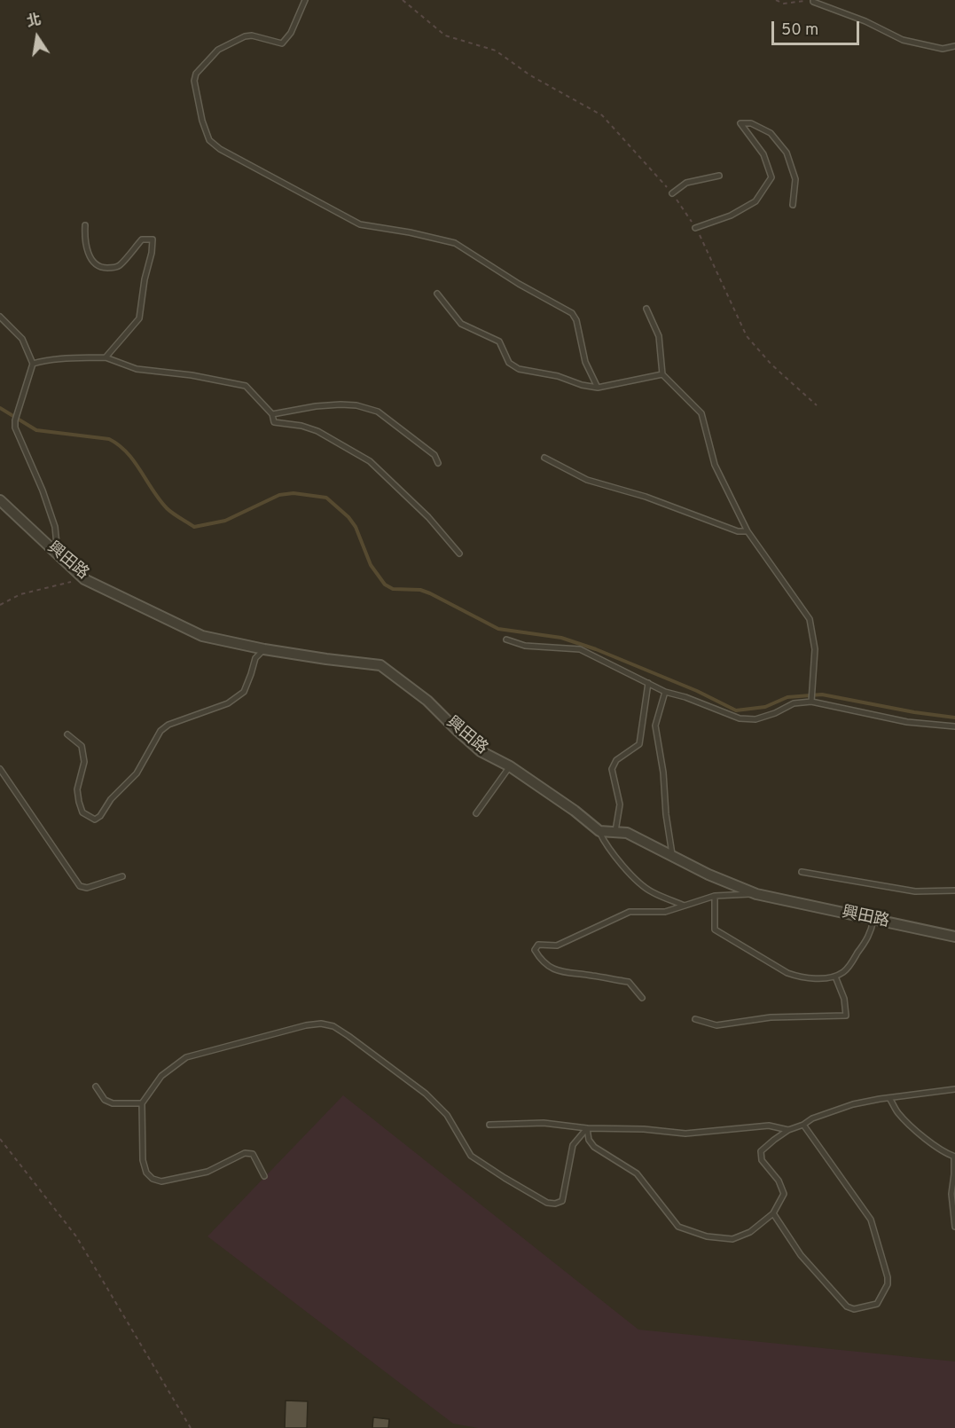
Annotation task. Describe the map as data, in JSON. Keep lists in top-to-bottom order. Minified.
{"streets":{"street":["興田路"]},"scale_bar":"50 m","north":"top"}
